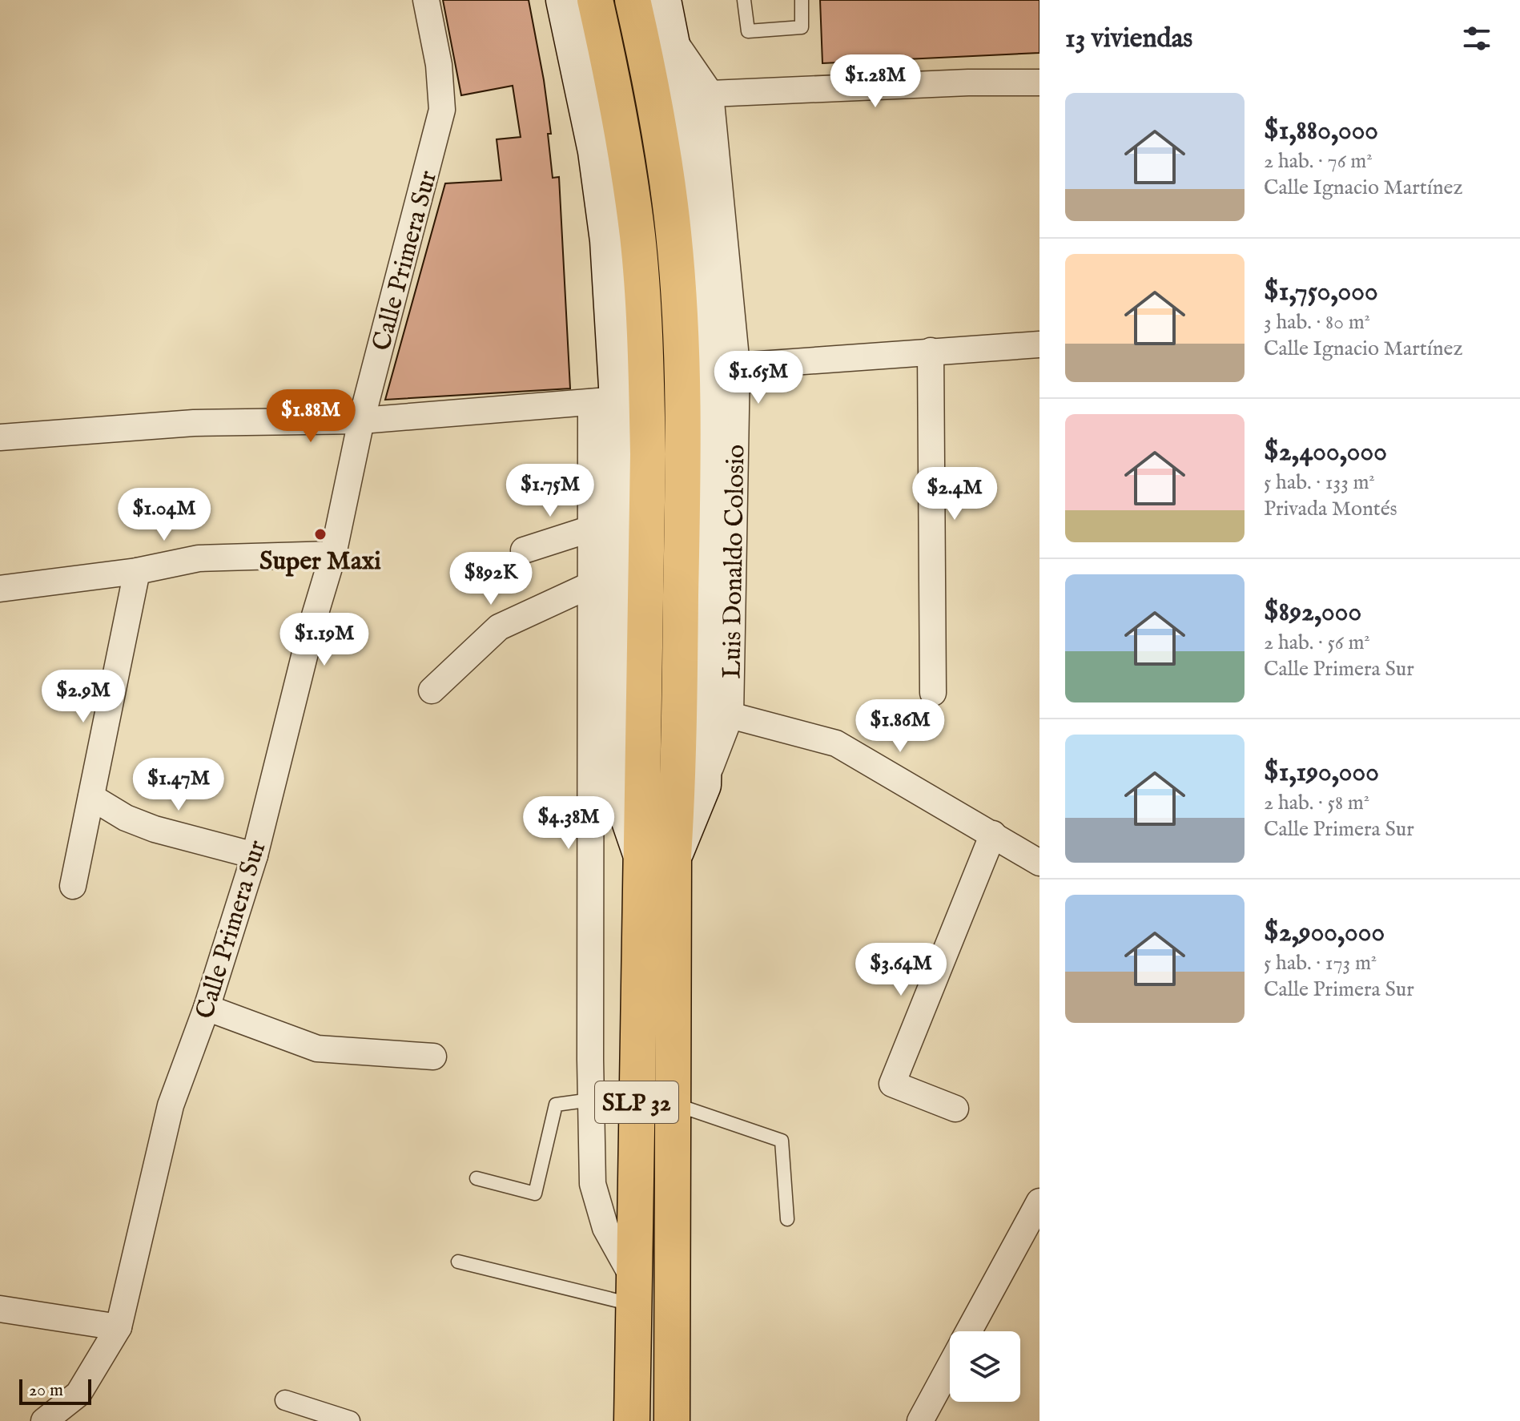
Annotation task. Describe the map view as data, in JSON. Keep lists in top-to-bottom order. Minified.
{"streets":{"highway":["SLP 32"],"street":["Calle Primera Sur","Luis Donaldo Colosio"]},"places":["Super Maxi"],"scale_bar":"20 m","page":{"heading":"13 viviendas","price":["$1.28M","$1.65M","$1.88M","$1.75M","$2.4M","$1.04M","$892K","$1.19M","$2.9M","$1.86M","$1.47M","$4.38M","$3.64M"],"list":[{"name":"$1,880,000","note":"2 hab. · 76 m² · Calle Ignacio Martínez"},{"name":"$1,750,000","note":"3 hab. · 80 m² · Calle Ignacio Martínez"},{"name":"$2,400,000","note":"5 hab. · 133 m² · Privada Montés"},{"name":"$892,000","note":"2 hab. · 56 m² · Calle Primera Sur"},{"name":"$1,190,000","note":"2 hab. · 58 m² · Calle Primera Sur"},{"name":"$2,900,000","note":"5 hab. · 173 m² · Calle Primera Sur"}],"scale":"20 m"}}
